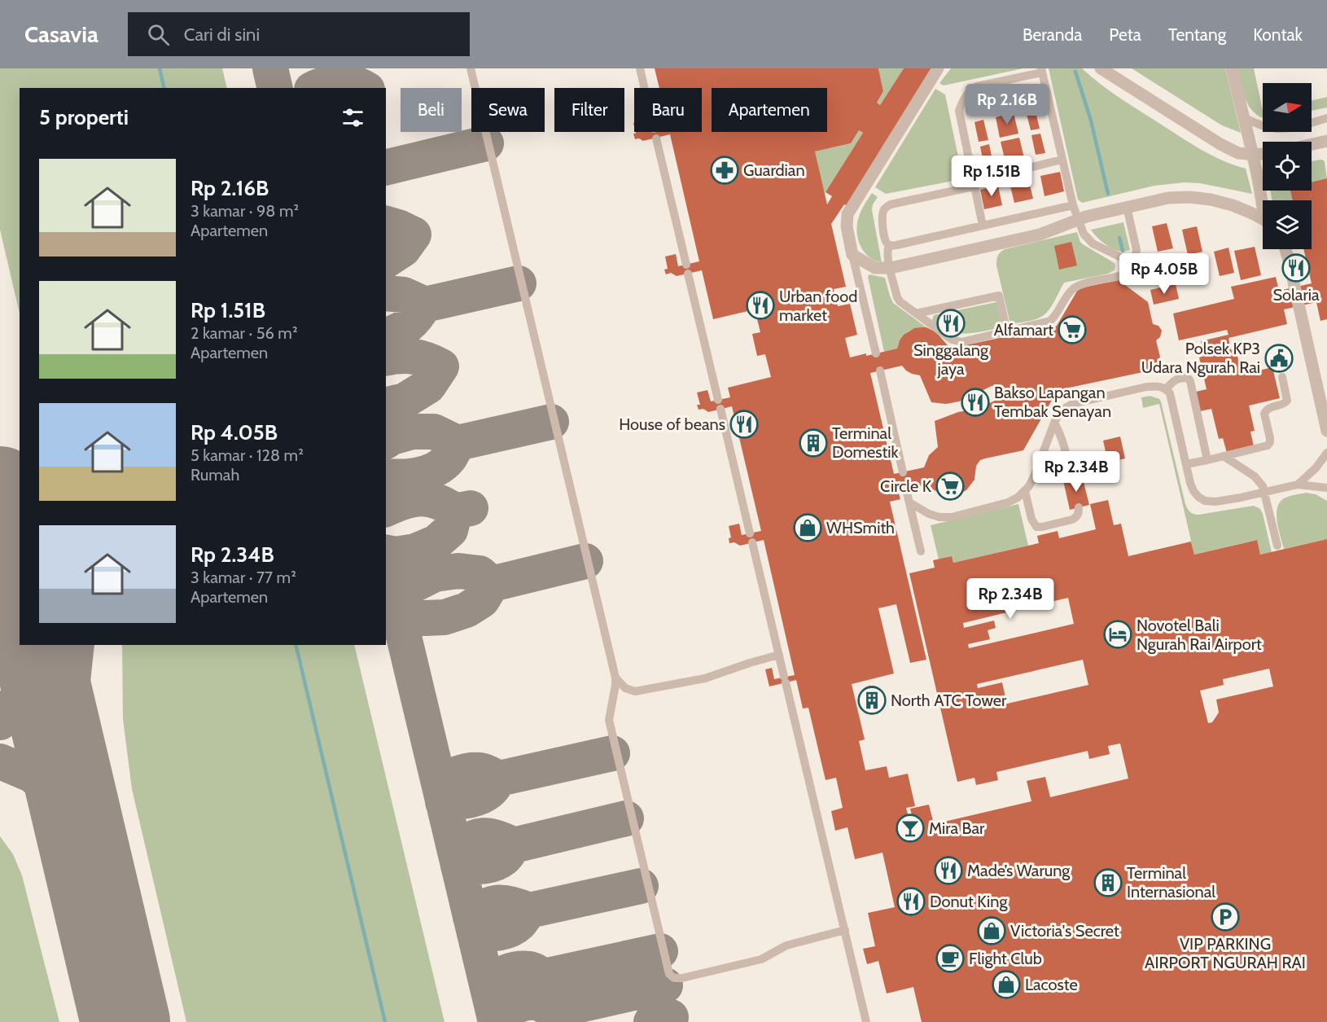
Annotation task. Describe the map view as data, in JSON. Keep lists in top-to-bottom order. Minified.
{"places":{"pharmacy":["Guardian"],"restaurant":["Solaria","Urban food market","Singgalang jaya","Bakso Lapangan Tembak Senayan","House of beans","Made’s Warung","Donut King"],"supermarket":["Alfamart","Circle K"],"public building":["Polsek KP3 Udara Ngurah Rai"],"building":["Terminal Domestik","North ATC Tower","Terminal Internasional"],"shop":["WHSmith","Victoria's Secret","Lacoste"],"hotel":["Novotel Bali Ngurah Rai Airport"],"bar":["Mira Bar"],"parking":["VIP PARKING AIRPORT NGURAH RAI"],"cafe":["Flight Club"]},"north":"right","page":{"header":"Casavia","search":"Cari di sini","nav":["Beranda","Peta","Tentang","Kontak"],"price":["Rp 2.16B","Rp 1.51B","Rp 4.05B","Rp 2.34B","Rp 2.34B"],"chip":["Beli","Sewa","Filter","Baru","Apartemen"],"heading":"5 properti","list":[{"name":"Rp 2.16B","note":"3 kamar · 98 m² · Apartemen"},{"name":"Rp 1.51B","note":"2 kamar · 56 m² · Apartemen"},{"name":"Rp 4.05B","note":"5 kamar · 128 m² · Rumah"},{"name":"Rp 2.34B","note":"3 kamar · 77 m² · Apartemen"}]}}
